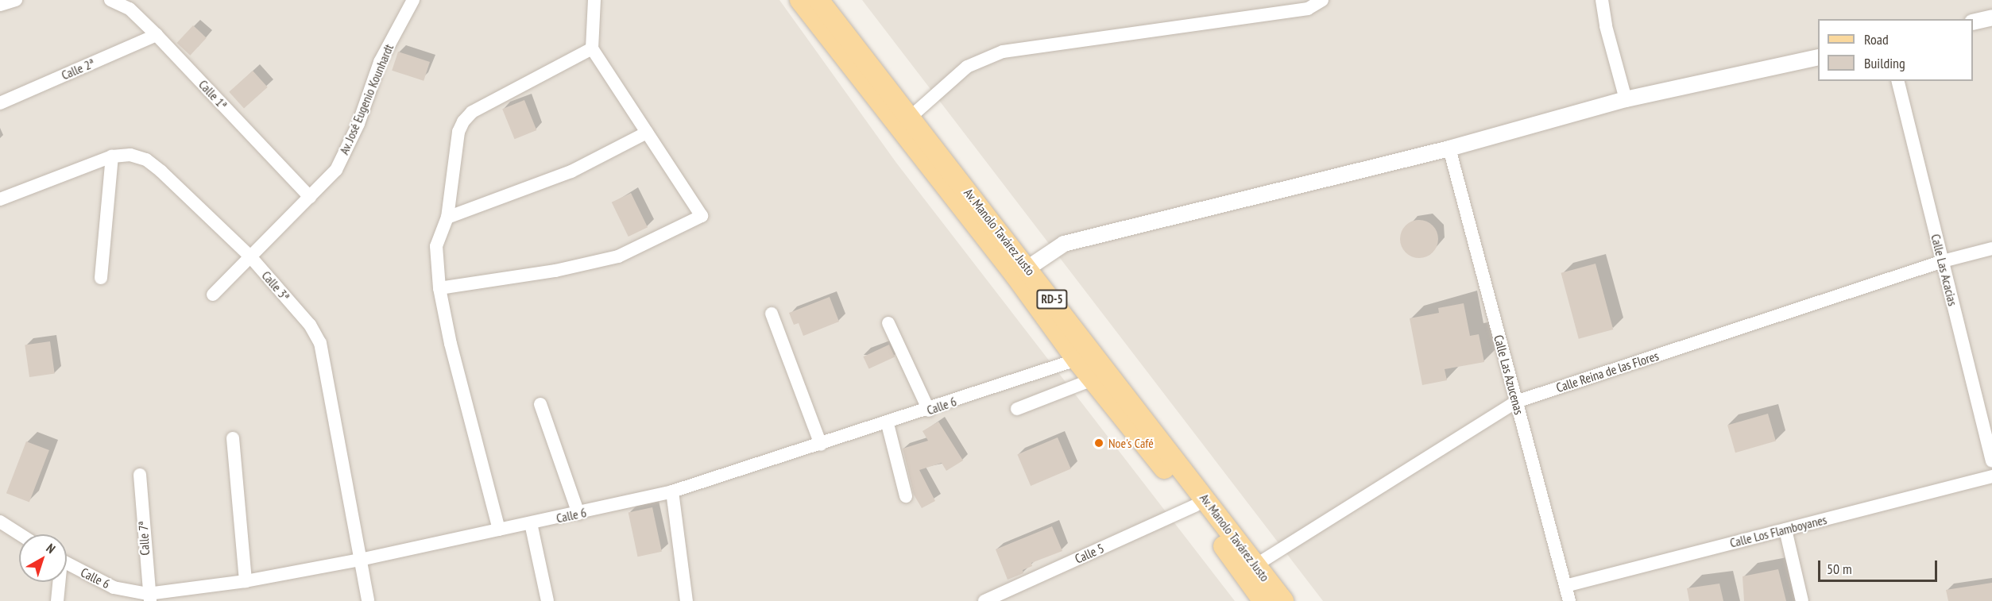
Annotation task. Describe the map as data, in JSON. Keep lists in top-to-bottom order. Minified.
{"streets":{"main road":["Av. Manolo Tavárez Justo","RD-5"],"street":["Calle 2ª","Calle 1ª","Av. José Eugenio Kounhardt","Calle Las Acacias","Calle 3ª","Calle Reina de las Flores","Calle Las Azucenas","Calle 6","Calle Los Flamboyanes","Calle 7ª","Calle 5"]},"crossings":[["Calle 2ª","Calle 1ª"],["Calle 1ª","Av. José Eugenio Kounhardt"],["Av. José Eugenio Kounhardt","Calle 3ª"],["Av. Manolo Tavárez Justo","Calle Reina de las Flores"],["Av. Manolo Tavárez Justo","Calle 6"],["Av. Manolo Tavárez Justo","Calle 5"],["Calle Las Acacias","Calle Reina de las Flores"],["Calle 3ª","Calle 6"],["Calle Reina de las Flores","Calle Las Azucenas"],["Calle Las Azucenas","Calle Los Flamboyanes"],["Calle 6","Calle 7ª"]],"places":["Noe's Café"],"legend":["Road","Building"],"scale_bar":"50 m","north":"top right"}
